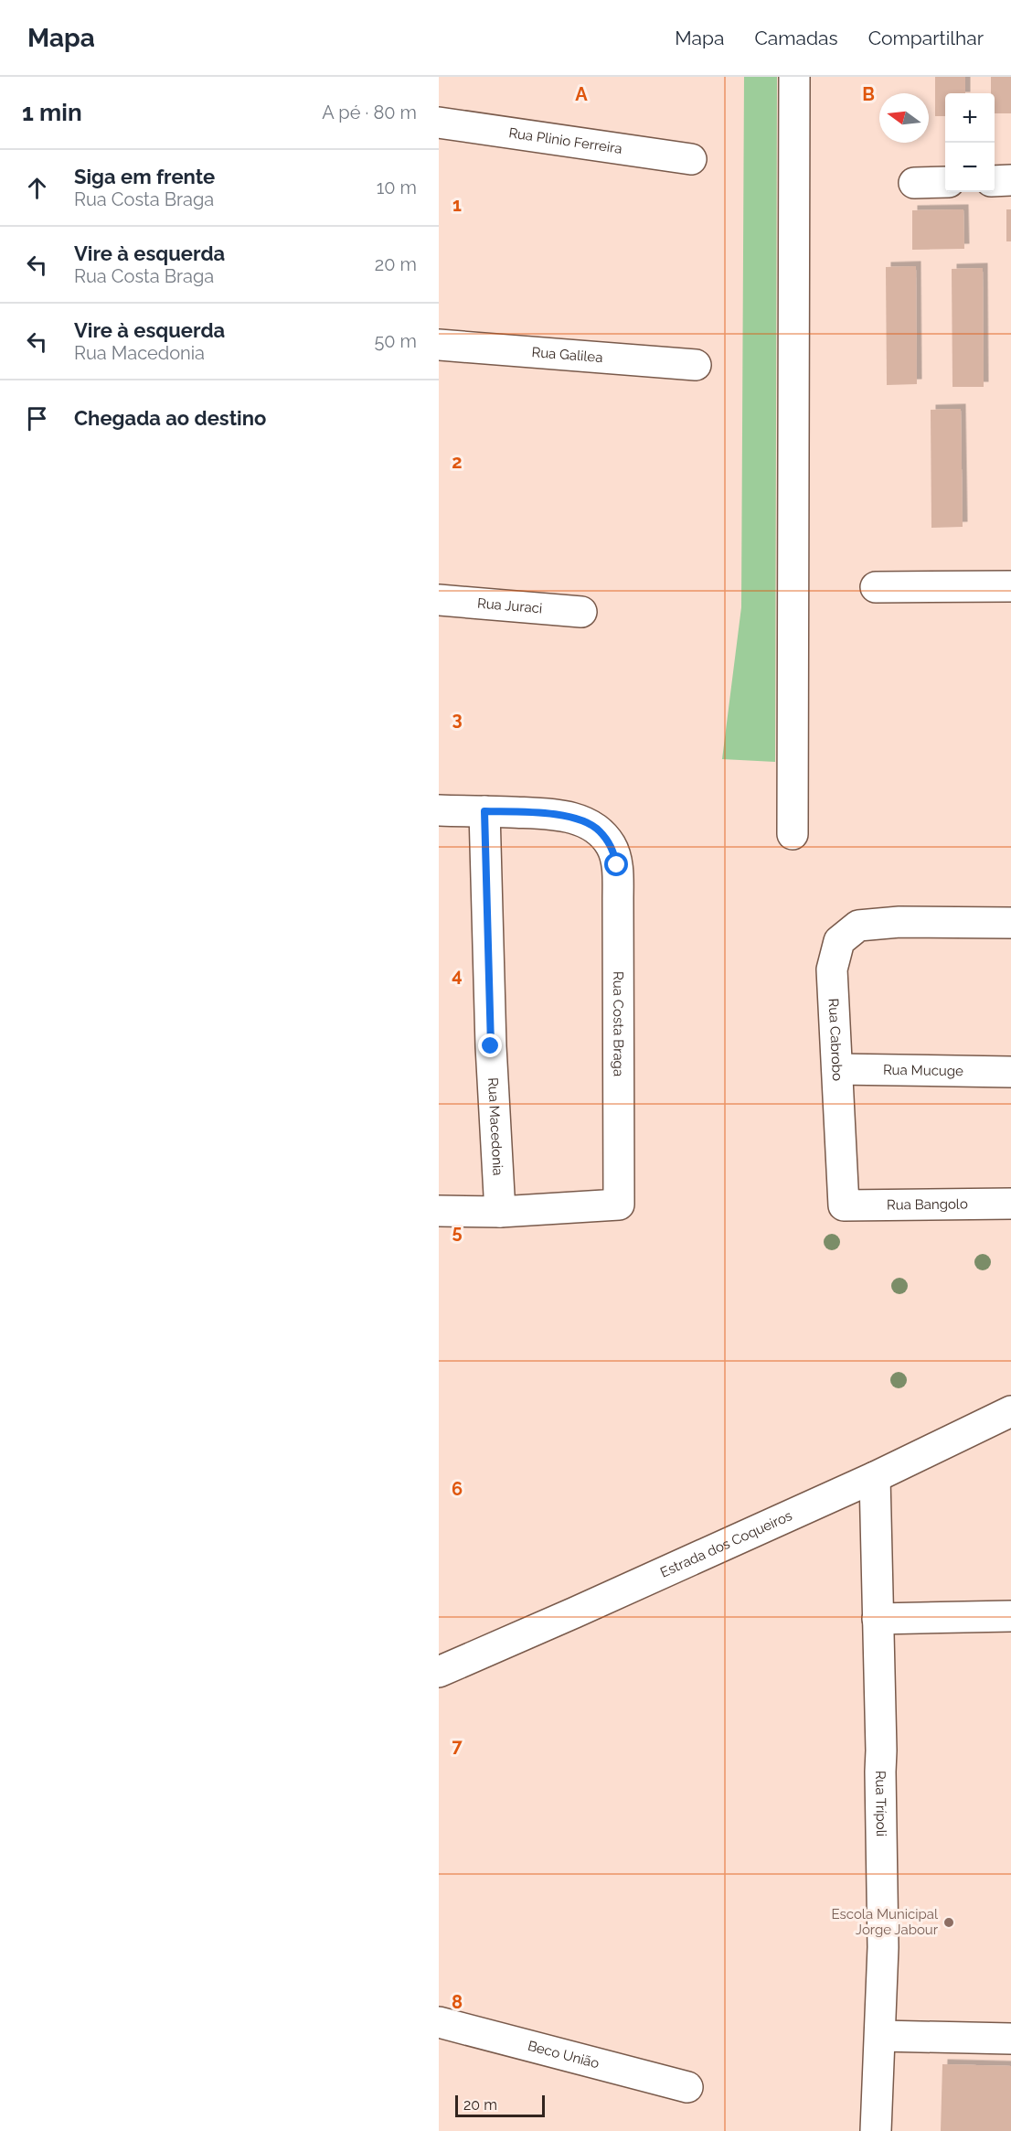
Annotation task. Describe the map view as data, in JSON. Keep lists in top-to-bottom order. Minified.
{"streets":{"street":["Rua Plinio Ferreira","Rua Galilea","Rua Juraci","Rua Costa Braga","Rua Cabrobo","Rua Mucuge","Rua Macedonia","Rua Bangolo","Estrada dos Coqueiros","Rua Trípoli","Beco União"]},"crossings":[["Rua Costa Braga","Rua Macedonia"],["Rua Cabrobo","Rua Mucuge"],["Rua Cabrobo","Rua Bangolo"],["Estrada dos Coqueiros","Rua Trípoli"]],"places":["Escola Municipal Jorge Jabour"],"scale_bar":"20 m","north":"left","page":{"header":"Mapa","nav":["Mapa","Camadas","Compartilhar"],"heading":["1 min","A pé · 80 m"],"map_buttons":["+","−"],"list":[["Siga em frente","Rua Costa Braga","10 m"],["Vire à esquerda","Rua Costa Braga","20 m"],["Vire à esquerda","Rua Macedonia","50 m"],"Chegada ao destino"],"scale":"20 m"},"grid":{"columns":["A","B"],"rows":["1","2","3","4","5","6","7","8"]}}
